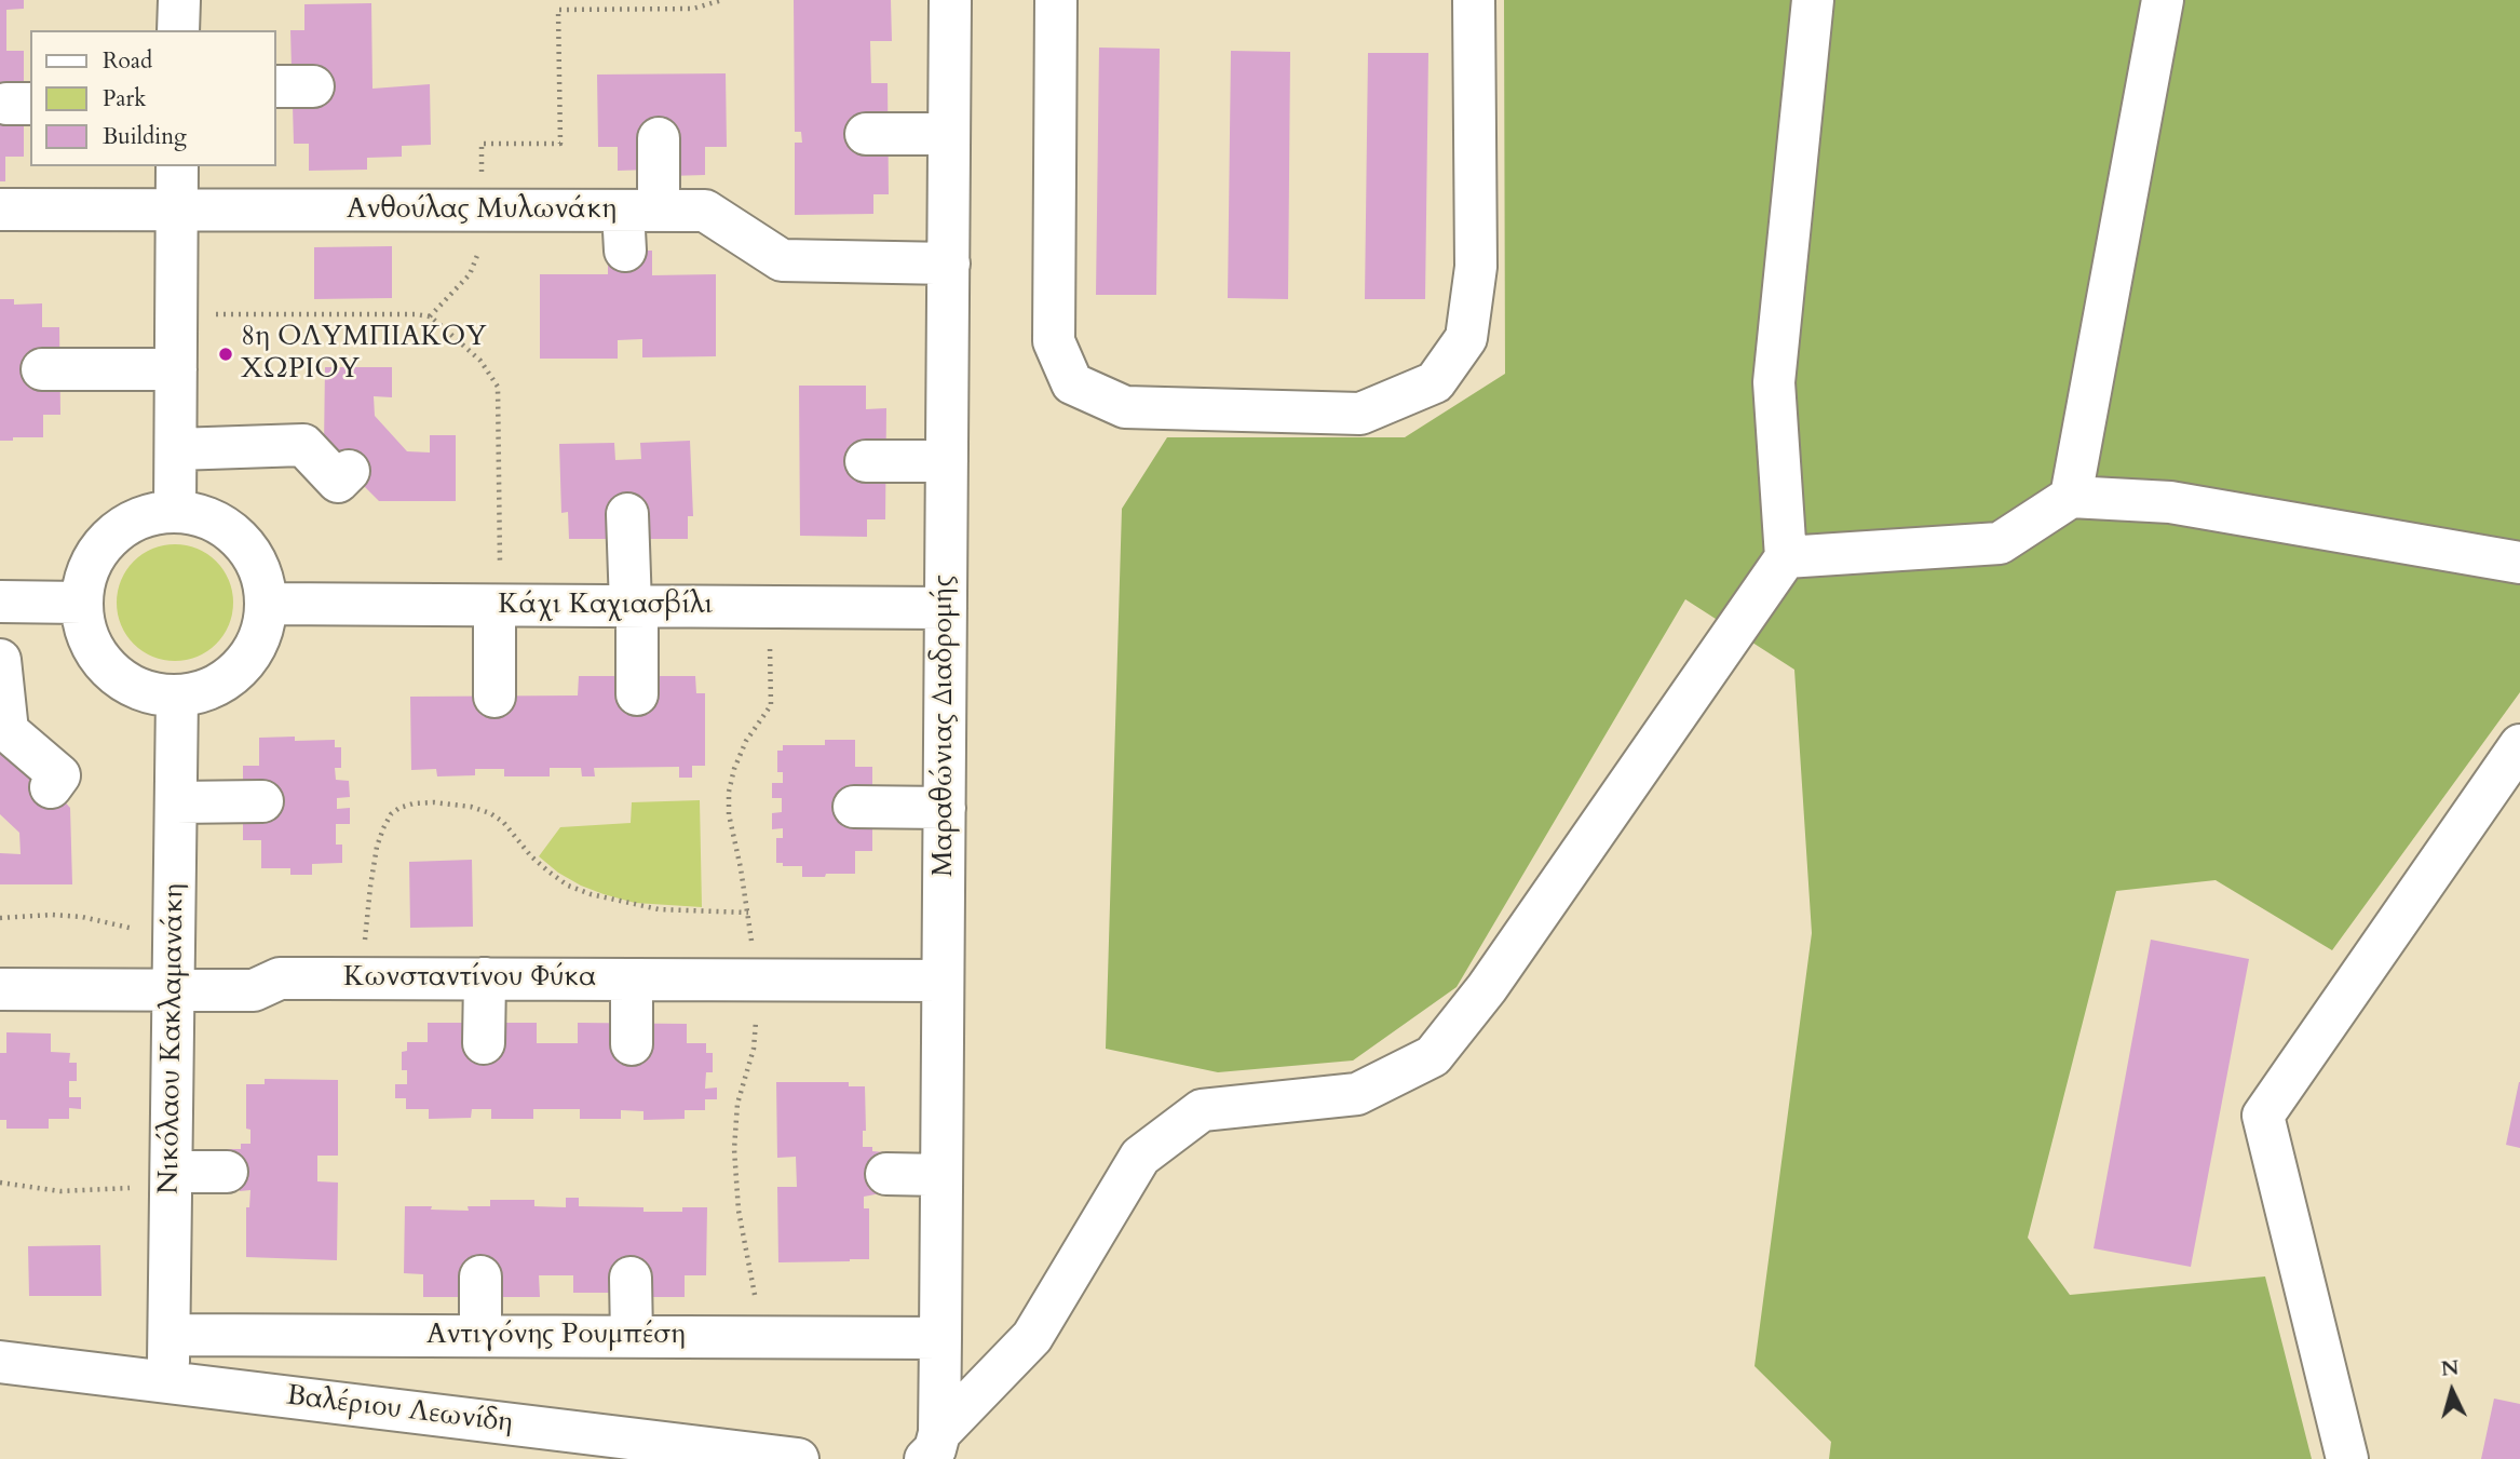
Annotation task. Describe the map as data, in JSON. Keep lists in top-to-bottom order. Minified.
{"streets":{"street":["Ανθούλας Μυλωνάκη","Κάχι Καχιασβίλι","Μαραθώνιας Διαδρομής","Κωνσταντίνου Φύκα","Νικόλαου Κακλαμανάκη","Αντιγόνης Ρουμπέση","Βαλέριου Λεωνίδη"]},"crossings":[["Ανθούλας Μυλωνάκη","Μαραθώνιας Διαδρομής"],["Κάχι Καχιασβίλι","Μαραθώνιας Διαδρομής"],["Κάχι Καχιασβίλι","Νικόλαου Κακλαμανάκη"],["Μαραθώνιας Διαδρομής","Κωνσταντίνου Φύκα"],["Μαραθώνιας Διαδρομής","Αντιγόνης Ρουμπέση"],["Κωνσταντίνου Φύκα","Νικόλαου Κακλαμανάκη"],["Νικόλαου Κακλαμανάκη","Αντιγόνης Ρουμπέση"],["Νικόλαου Κακλαμανάκη","Βαλέριου Λεωνίδη"]],"places":["8η ΟΛΥΜΠΙΑΚΟΥ ΧΩΡΙΟΥ"],"legend":["Road","Park","Building"],"north":"top"}
